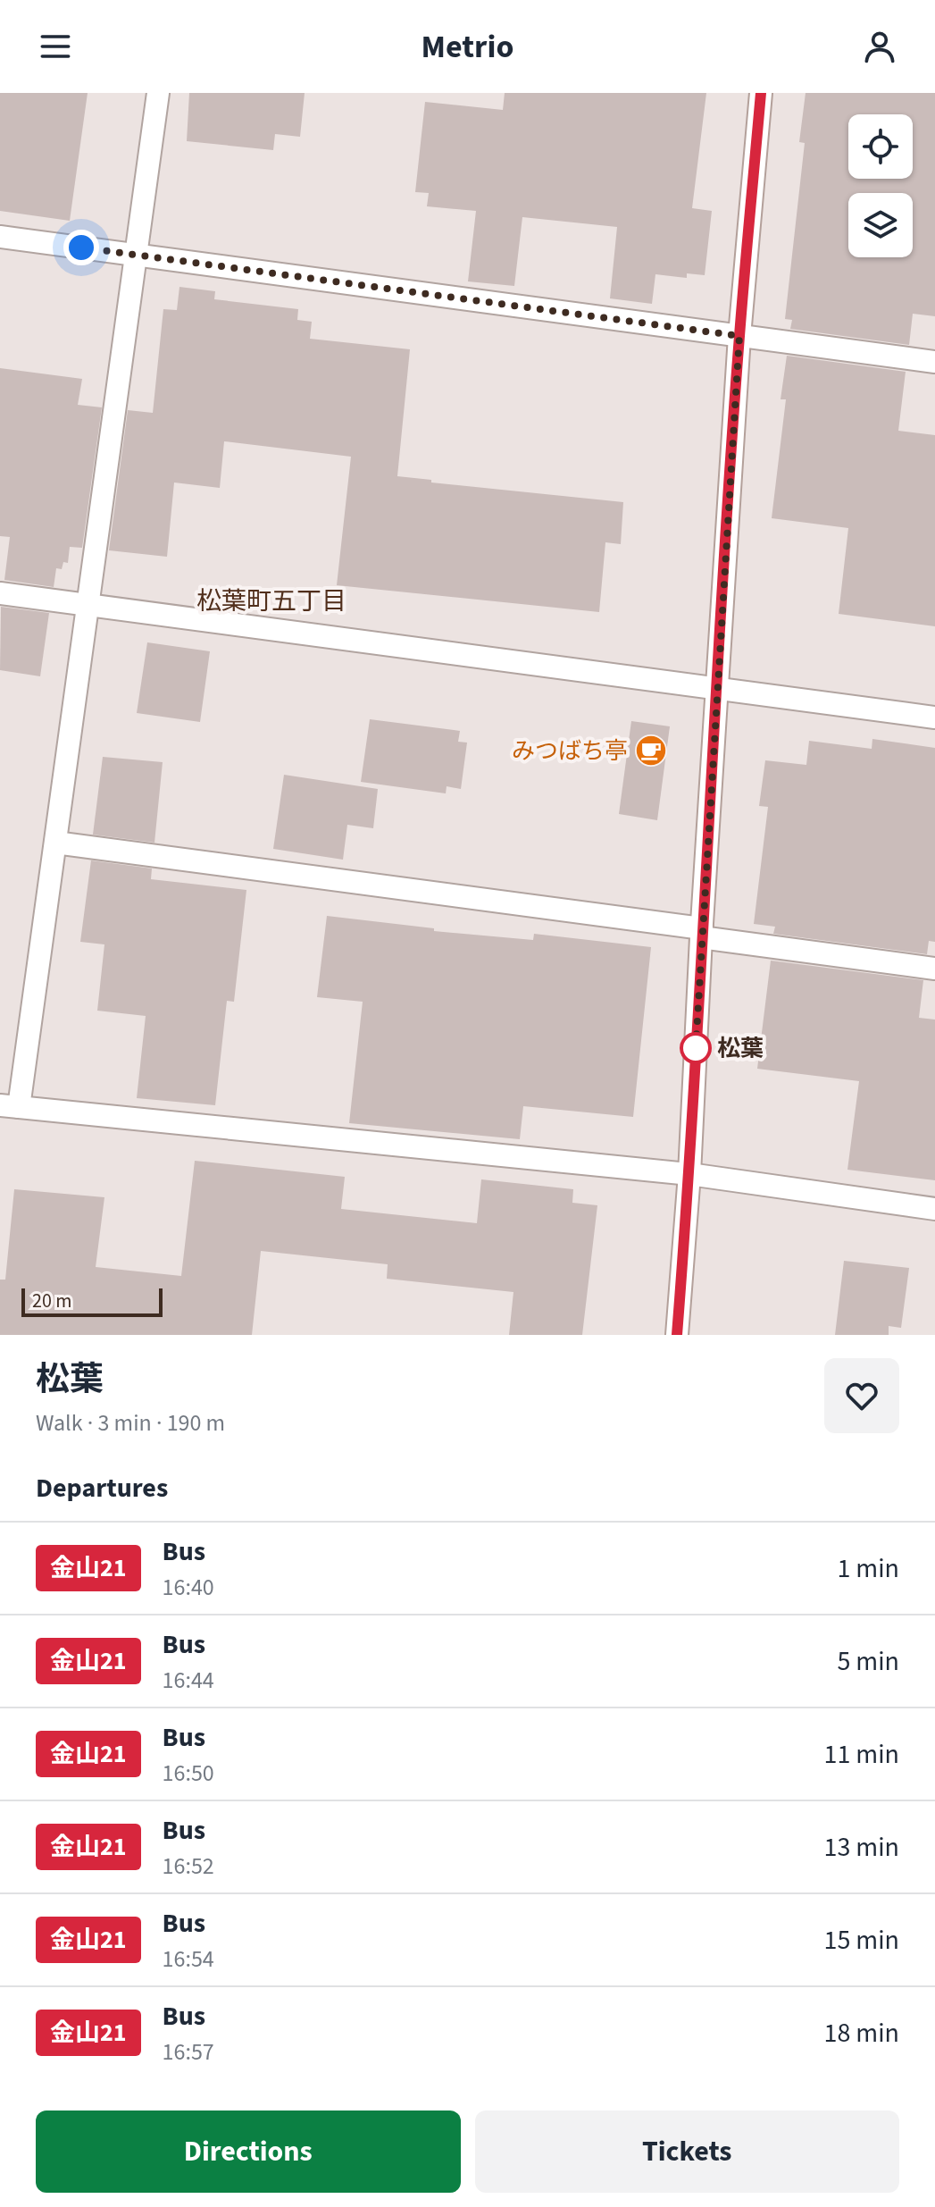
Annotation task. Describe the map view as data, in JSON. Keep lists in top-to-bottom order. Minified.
{"districts":["松葉町五丁目"],"places":{"cafe":["みつばち亭"],"other":["松葉"]},"lines":["bus line 金山21"],"scale_bar":"20 m","page":{"header":"Metrio","scale":"20 m","heading":[["松葉","Walk · 3 min · 190 m"],"Departures"],"list":[{"mark":"金山21","name":"Bus","note":"16:40","value":"1 min"},{"mark":"金山21","name":"Bus","note":"16:44","value":"5 min"},{"mark":"金山21","name":"Bus","note":"16:50","value":"11 min"},{"mark":"金山21","name":"Bus","note":"16:52","value":"13 min"},{"mark":"金山21","name":"Bus","note":"16:54","value":"15 min"},{"mark":"金山21","name":"Bus","note":"16:57","value":"18 min"}],"buttons":["Directions","Tickets"]}}
